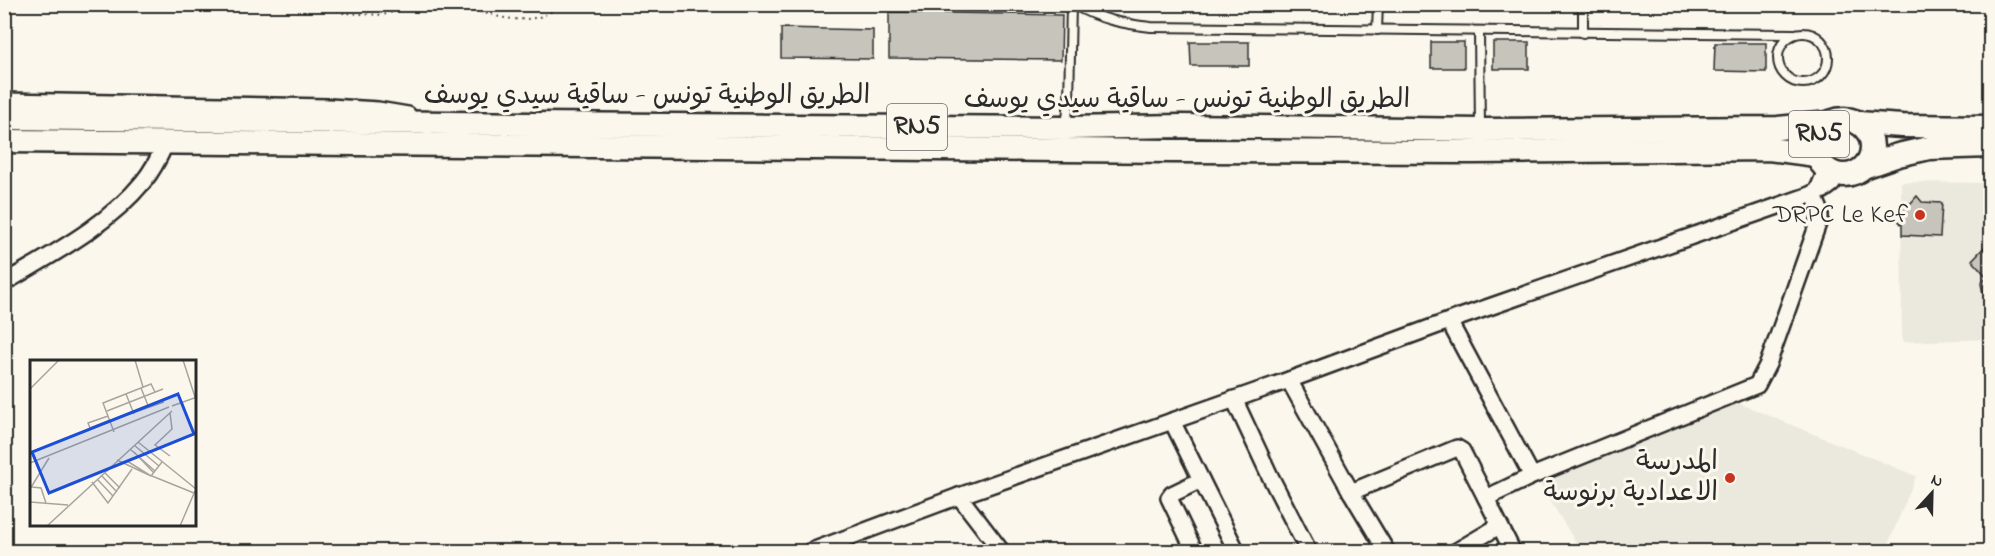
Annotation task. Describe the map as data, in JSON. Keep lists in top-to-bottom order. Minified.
{"streets":{"main road":["الطريق الوطنية تونس - ساقية سيدي يوسف","RN5"]},"crossings":[["الطريق الوطنية تونس - ساقية سيدي يوسف","RN5"]],"places":["DRPC Le Kef","المدرسة الاعدادية برنوسة"],"north":"top"}
